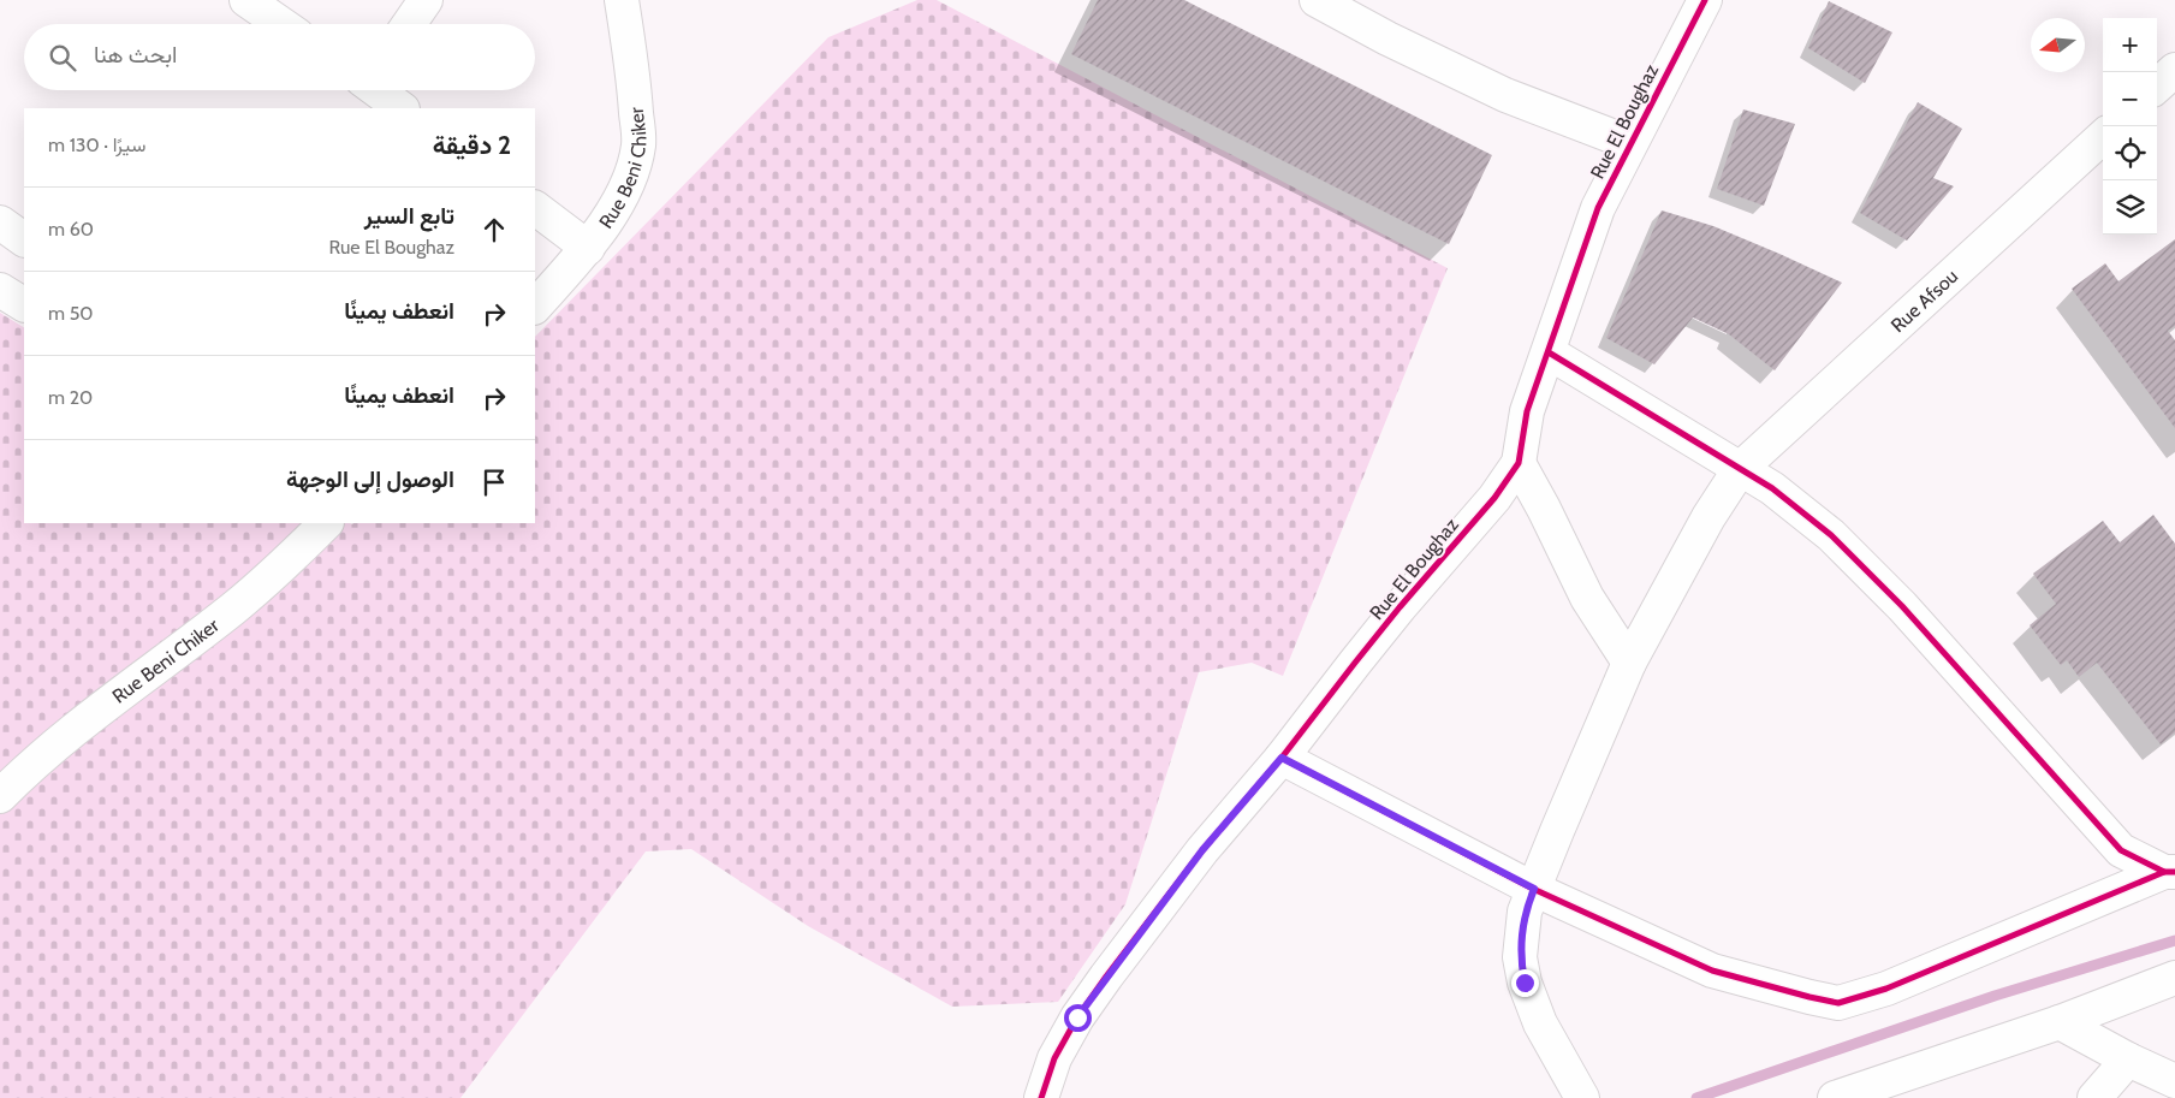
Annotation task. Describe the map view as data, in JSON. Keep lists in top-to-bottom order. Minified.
{"streets":{"street":["Rue El Boughaz","Rue Beni Chiker","Rue Afsou"]},"north":"left","page":{"map_buttons":["+","−"],"search":"ابحث هنا","heading":["2 دقيقة","سيرًا · 130 m"],"list":[["تابع السير","Rue El Boughaz","60 m"],["انعطف يمينًا","50 m"],["انعطف يمينًا","20 m"],"الوصول إلى الوجهة"]}}
